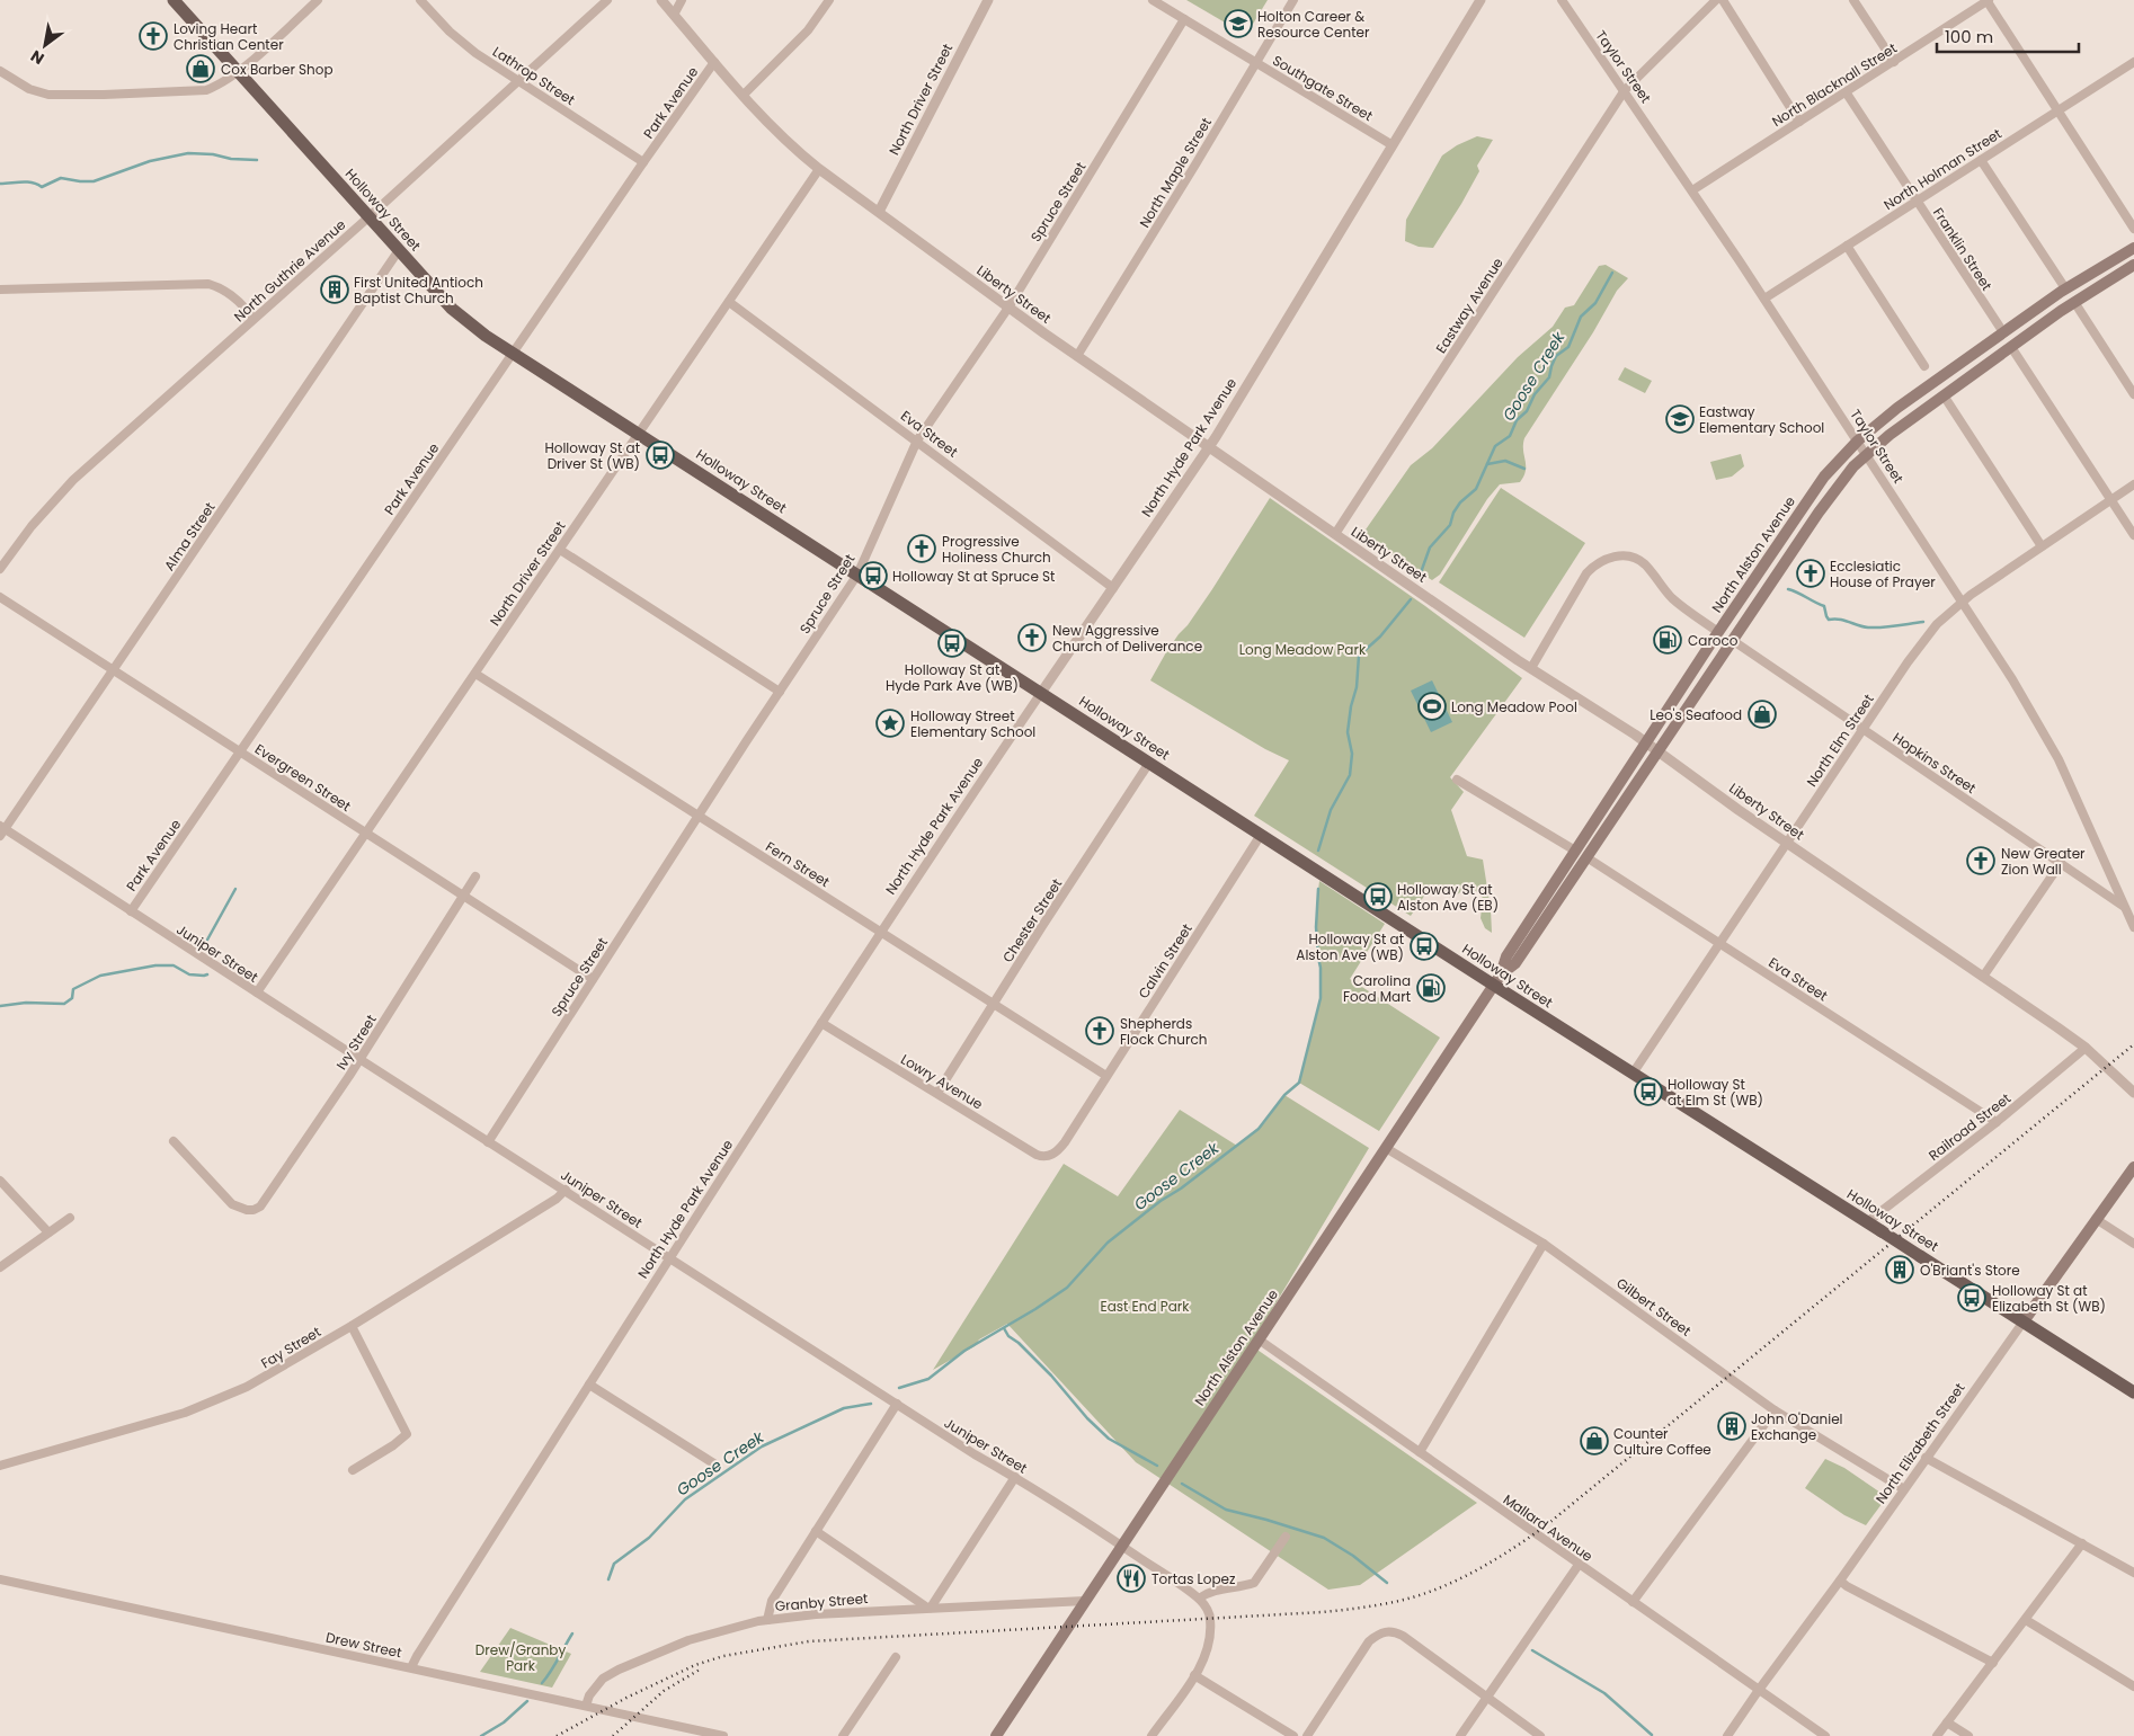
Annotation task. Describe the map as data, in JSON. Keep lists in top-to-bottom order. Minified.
{"streets":{"main road":["Holloway Street","North Alston Avenue","North Elizabeth Street"],"street":["Taylor Street","Lathrop Street","North Blacknall Street","Southgate Street","North Driver Street","Park Avenue","North Holman Street","North Maple Street","Spruce Street","Franklin Street","North Guthrie Avenue","Liberty Street","Eastway Avenue","Eva Street","North Hyde Park Avenue","Alma Street","North Elm Street","Hopkins Street","Evergreen Street","Fern Street","Chester Street","Juniper Street","Calvin Street","Ivy Street","Lowry Avenue","Railroad Street","Gilbert Street","Fay Street","Mallard Avenue","Granby Street","Drew Street"]},"crossings":[["Taylor Street","North Blacknall Street"],["Taylor Street","North Holman Street"],["Taylor Street","Eastway Avenue"],["Taylor Street","North Alston Avenue"],["Taylor Street","North Elm Street"],["Taylor Street","Hopkins Street"],["Lathrop Street","Park Avenue"],["Lathrop Street","North Guthrie Avenue"],["North Blacknall Street","Franklin Street"],["Southgate Street","North Maple Street"],["Southgate Street","Spruce Street"],["Southgate Street","North Hyde Park Avenue"],["North Driver Street","Holloway Street"],["North Driver Street","Liberty Street"],["North Driver Street","Eva Street"],["North Driver Street","Evergreen Street"],["North Driver Street","Fern Street"],["North Driver Street","Juniper Street"],["Park Avenue","Holloway Street"],["Park Avenue","Liberty Street"],["Park Avenue","Evergreen Street"],["Park Avenue","Juniper Street"],["North Holman Street","Franklin Street"],["North Maple Street","Liberty Street"],["Spruce Street","Holloway Street"],["Spruce Street","Liberty Street"],["Spruce Street","Eva Street"],["Spruce Street","Evergreen Street"],["Spruce Street","Fern Street"],["Spruce Street","Juniper Street"],["Holloway Street","North Guthrie Avenue"],["Holloway Street","North Hyde Park Avenue"],["Holloway Street","Alma Street"],["Holloway Street","North Alston Avenue"],["Holloway Street","North Elm Street"],["Holloway Street","Chester Street"],["Holloway Street","Calvin Street"],["Holloway Street","Railroad Street"],["Holloway Street","North Elizabeth Street"],["Franklin Street","North Alston Avenue"],["Liberty Street","Eastway Avenue"],["Liberty Street","North Hyde Park Avenue"],["Liberty Street","North Alston Avenue"],["Liberty Street","North Elm Street"],["Liberty Street","Railroad Street"],["Eva Street","North Hyde Park Avenue"],["Eva Street","North Alston Avenue"],["Eva Street","North Elm Street"],["Eva Street","Railroad Street"],["North Hyde Park Avenue","Fern Street"],["North Hyde Park Avenue","Juniper Street"],["North Hyde Park Avenue","Lowry Avenue"],["North Hyde Park Avenue","Drew Street"],["Alma Street","Evergreen Street"],["Alma Street","Juniper Street"],["North Alston Avenue","Hopkins Street"],["North Alston Avenue","Juniper Street"],["North Alston Avenue","Gilbert Street"],["North Alston Avenue","Mallard Avenue"],["North Alston Avenue","Granby Street"],["North Elm Street","Hopkins Street"],["Evergreen Street","Ivy Street"],["Fern Street","Chester Street"],["Fern Street","Calvin Street"],["Chester Street","Lowry Avenue"],["Juniper Street","Ivy Street"],["Juniper Street","Fay Street"],["Calvin Street","Lowry Avenue"],["Gilbert Street","North Elizabeth Street"],["North Elizabeth Street","Mallard Avenue"],["Granby Street","Drew Street"]],"water":["Goose Creek"],"parks":["Long Meadow Park","East End Park","Drew/Granby Park"],"places":{"school or university":["Holton Career & Resource Center","Eastway Elementary School"],"church":["Loving Heart Christian Center","Progressive Holiness Church","Ecclesiatic House of Prayer","New Aggressive Church of Deliverance","New Greater Zion Wall","Shepherds Flock Church"],"shop":["Cox Barber Shop","Leo's Seafood","Counter Culture Coffee"],"building":["First United Antioch Baptist Church","O'Briant's Store","John O'Daniel Exchange"],"bus stop":["Holloway St at Driver St (WB)","Holloway St at Spruce St","Holloway St at Hyde Park Ave (WB)","Holloway St at Alston Ave (EB)","Holloway St at Alston Ave (WB)","Holloway St at Elm St (WB)","Holloway St at Elizabeth St (WB)"],"fuel station":["Caroco","Carolina Food Mart"],"sports":["Long Meadow Pool"],"place":["Holloway Street Elementary School"],"restaurant":["Tortas Lopez"]},"scale_bar":"100 m","north":"bottom left"}
